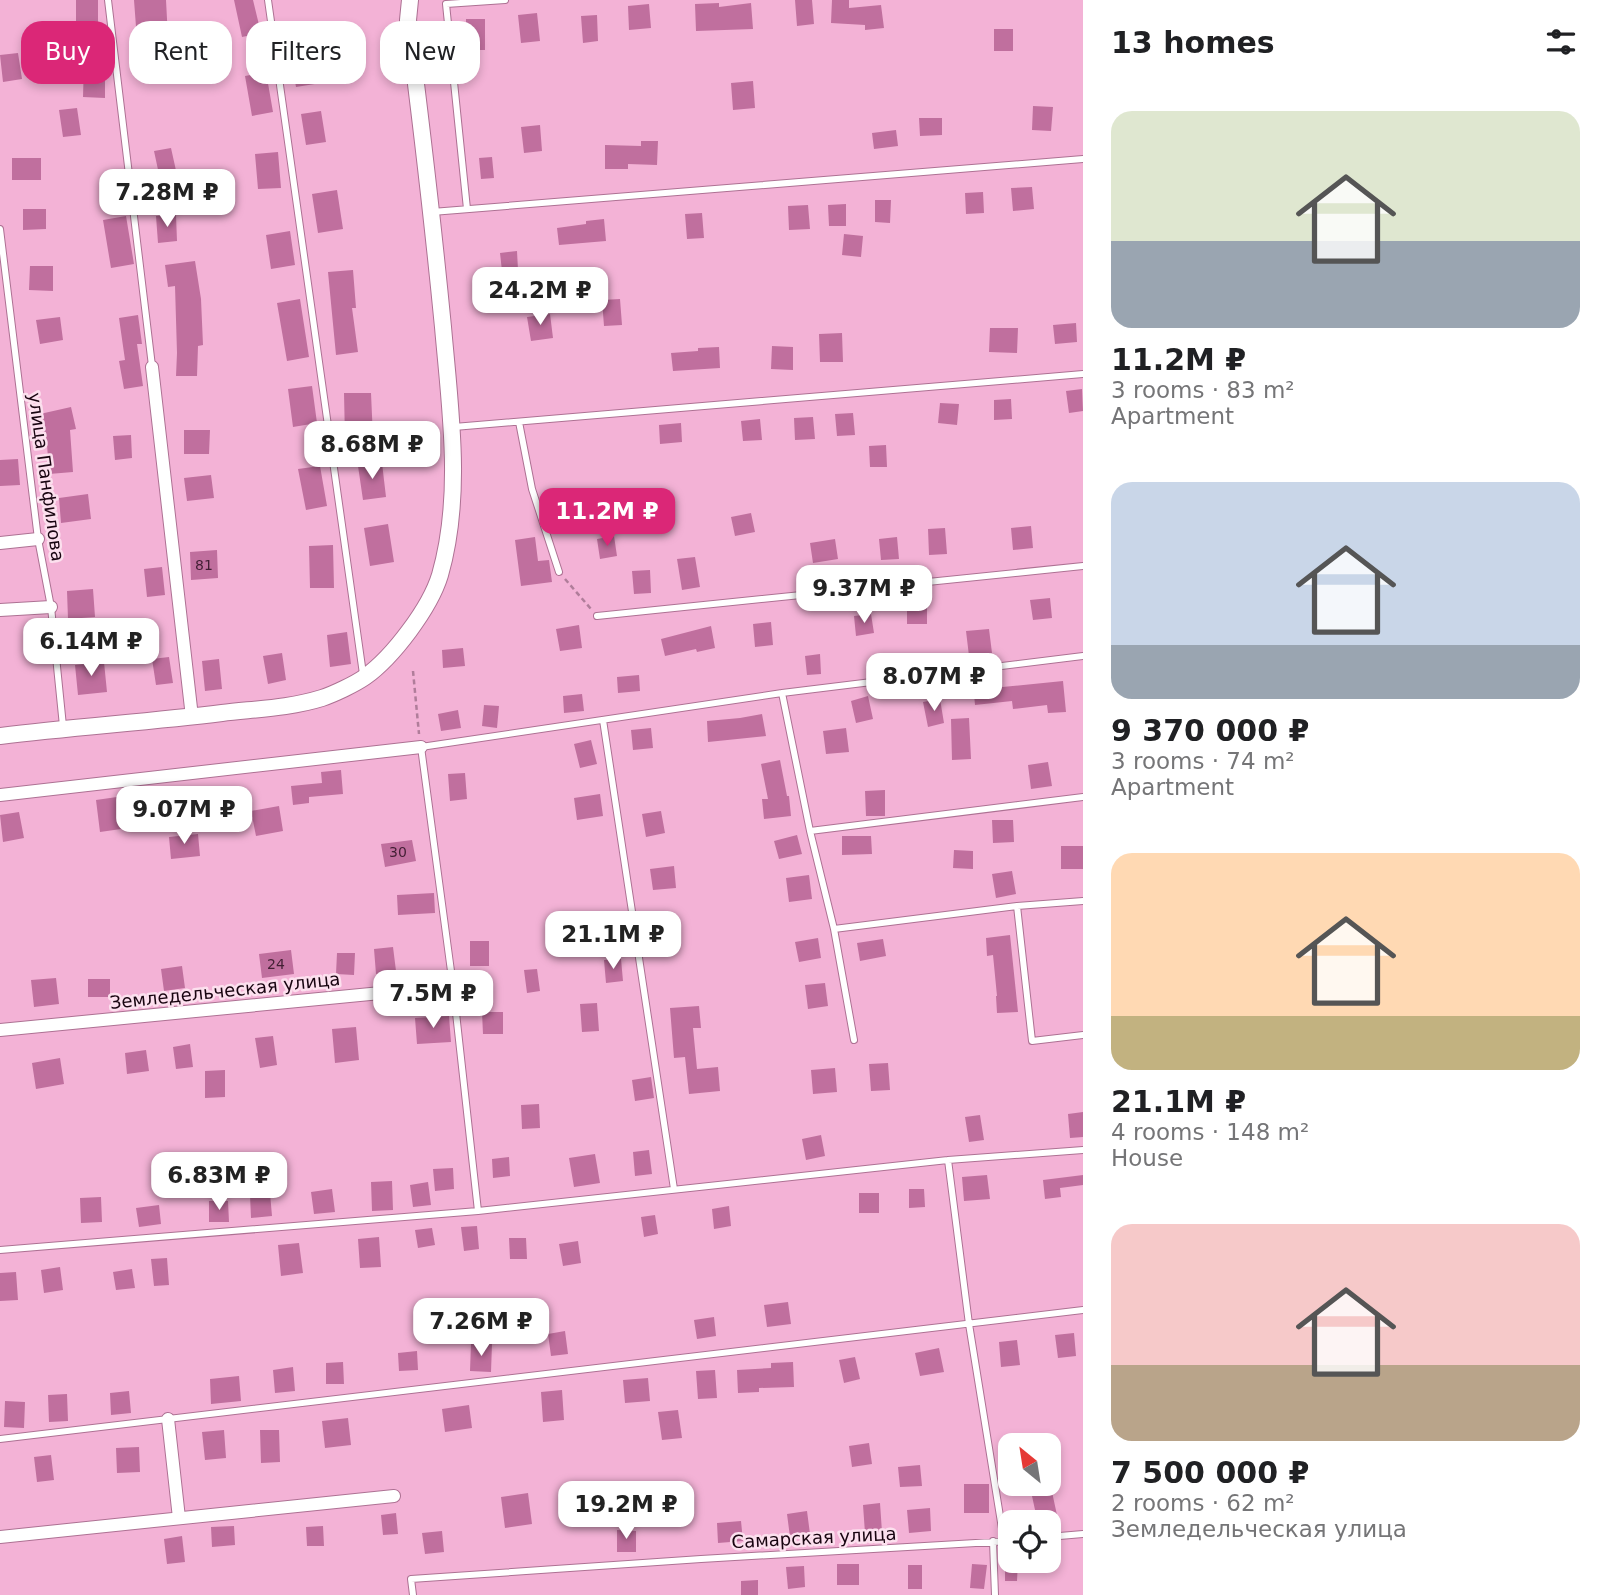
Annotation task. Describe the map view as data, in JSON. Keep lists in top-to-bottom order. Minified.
{"streets":{"street":["Земледельческая улица"],"lane":["улица Панфилова","Самарская улица"]},"house_numbers":["81","30","24"],"north":"top left","page":{"heading":"13 homes","chip":["Buy","Rent","Filters","New"],"list":[{"name":"11.2M ₽","note":"3 rooms · 83 m² · Apartment"},{"name":"9 370 000 ₽","note":"3 rooms · 74 m² · Apartment"},{"name":"21.1M ₽","note":"4 rooms · 148 m² · House"},{"name":"7 500 000 ₽","note":"2 rooms · 62 m² · Земледельческая улица"}],"price":["7.28M ₽","24.2M ₽","8.68M ₽","11.2M ₽","9.37M ₽","6.14M ₽","8.07M ₽","9.07M ₽","21.1M ₽","7.5M ₽","6.83M ₽","7.26M ₽","19.2M ₽"]}}
